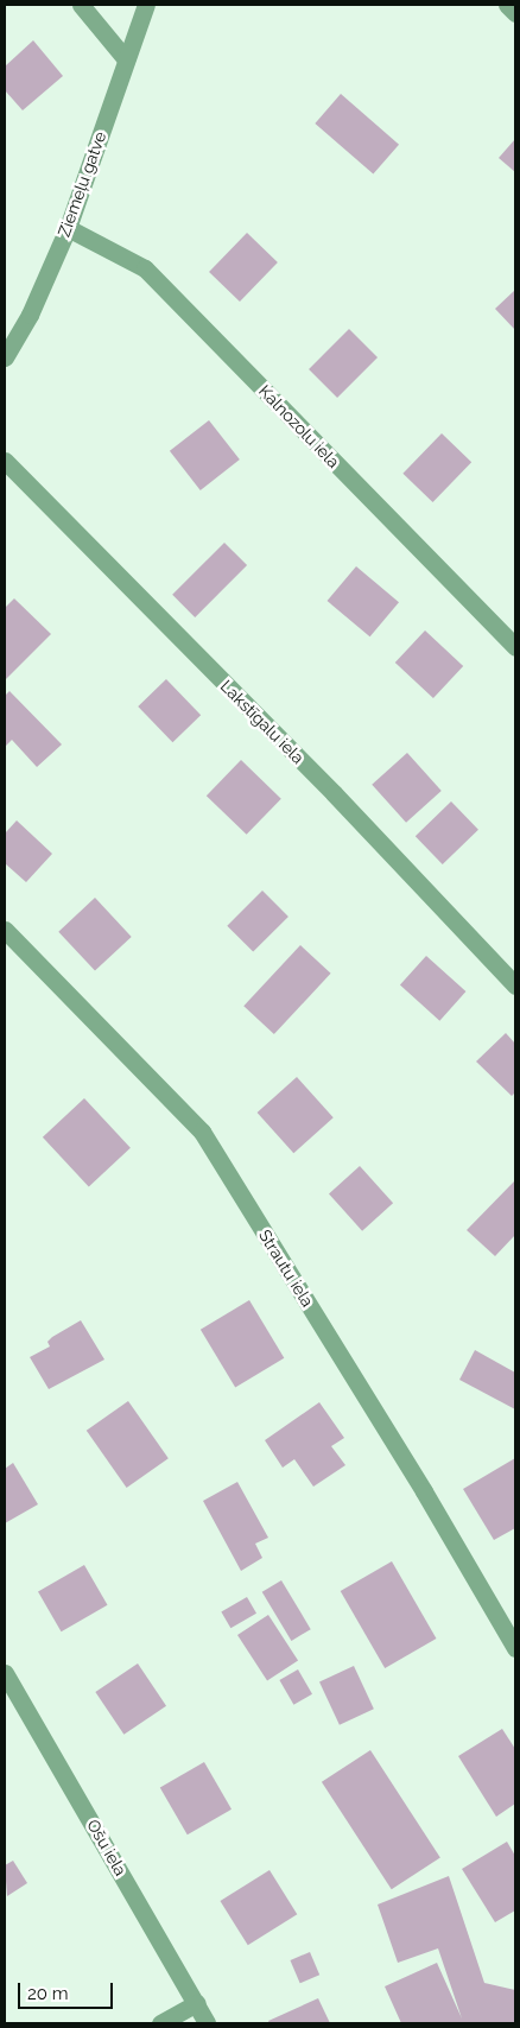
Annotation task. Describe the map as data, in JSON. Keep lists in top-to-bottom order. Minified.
{"streets":{"street":["Ziemeļu gatve","Kalnozolu iela","Lakstīgalu iela","Strautu iela","Ošu iela"]},"crossings":[["Ziemeļu gatve","Kalnozolu iela"]],"scale_bar":"20 m"}
